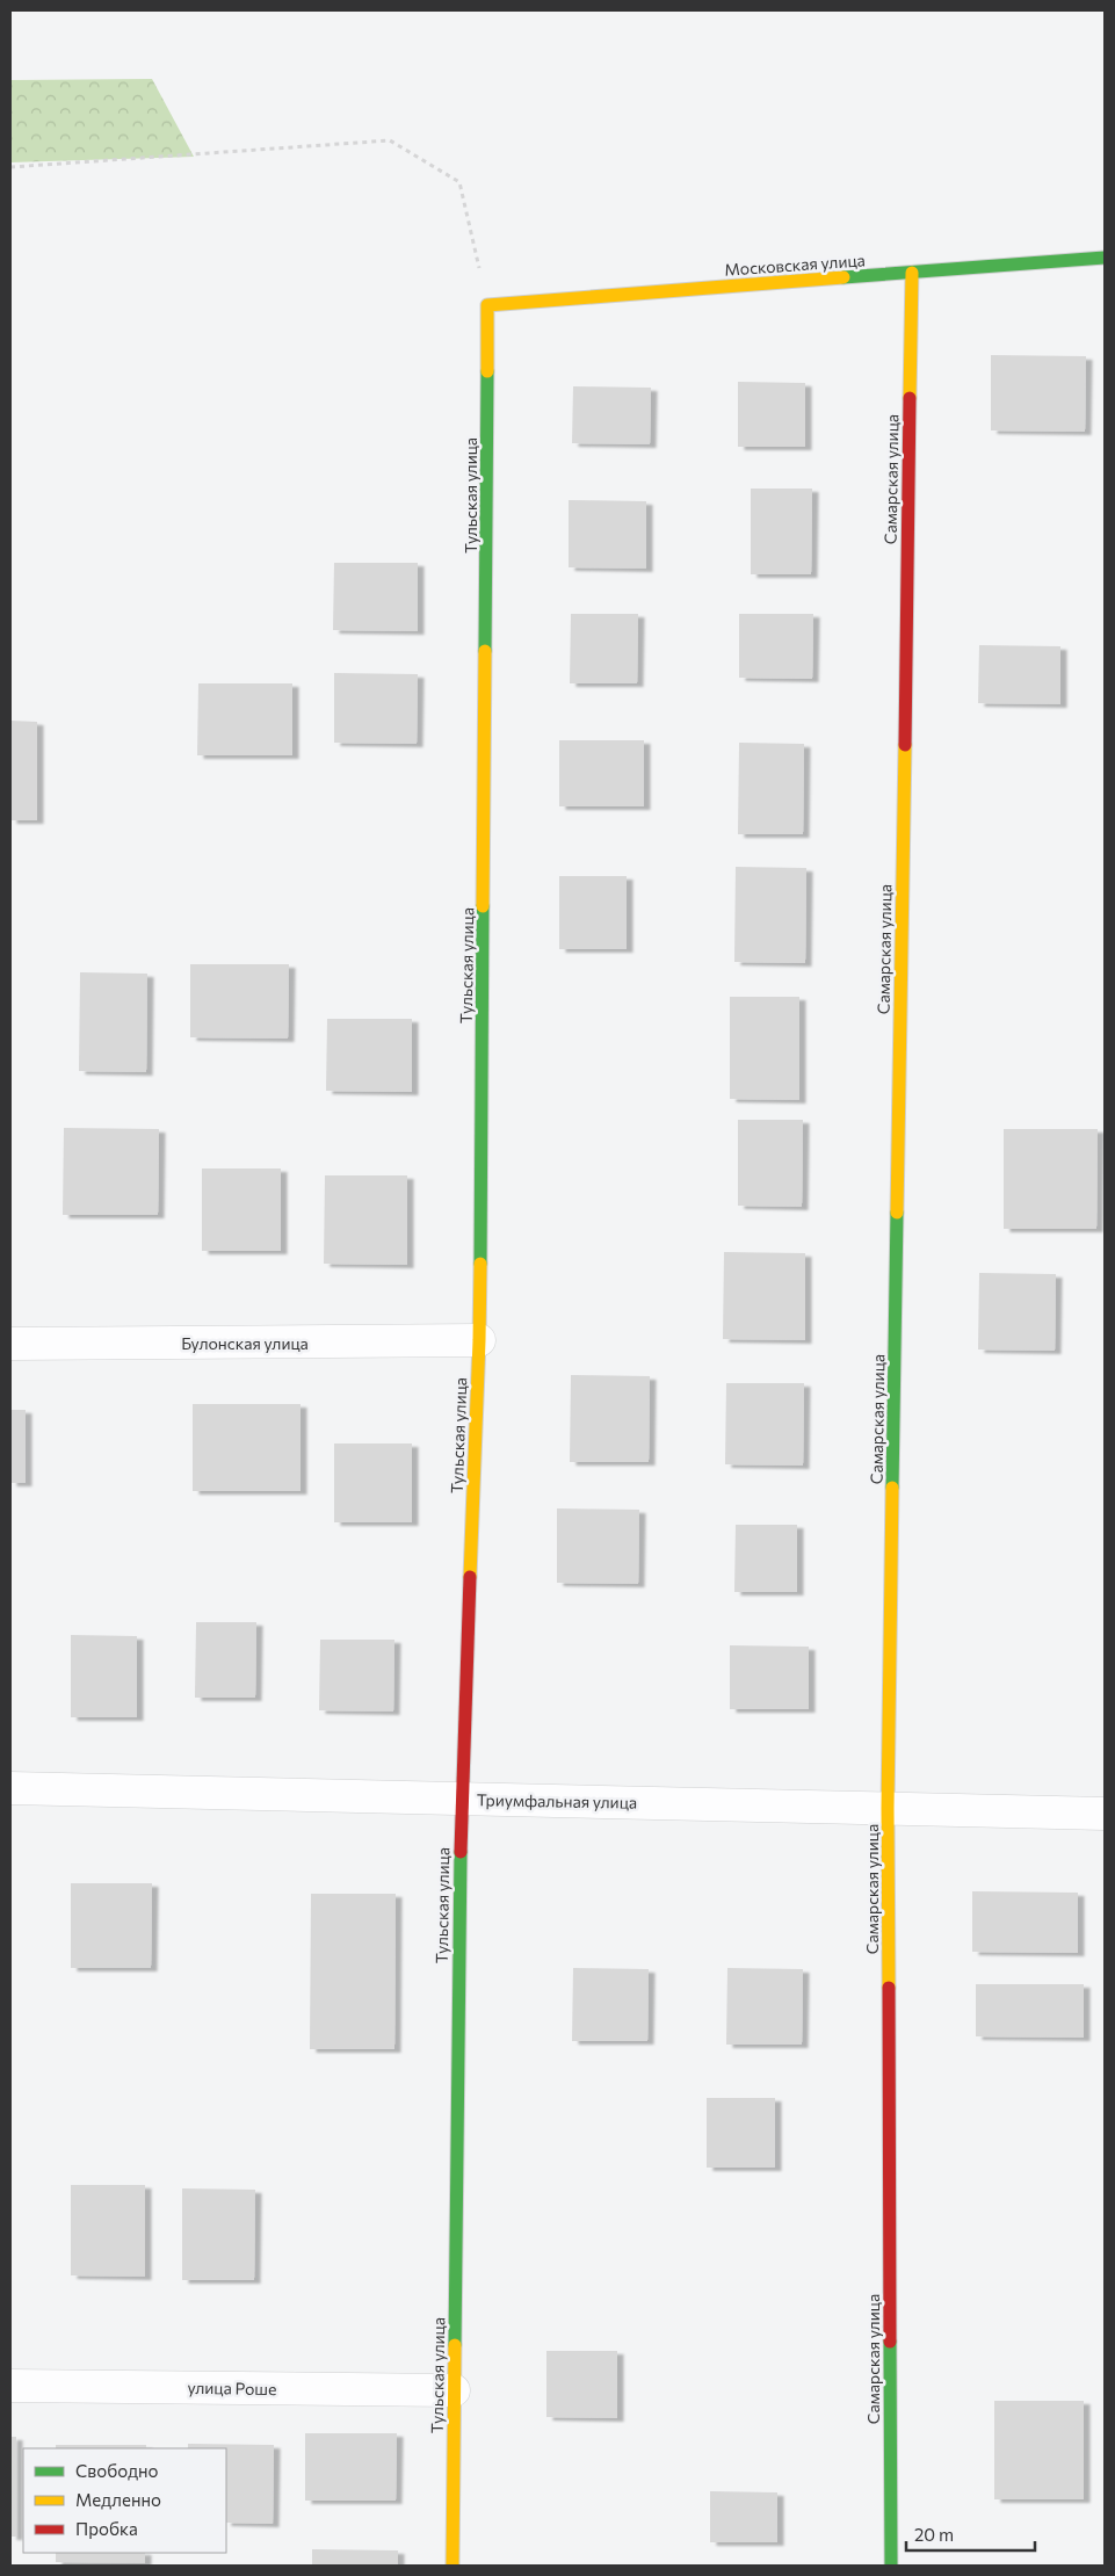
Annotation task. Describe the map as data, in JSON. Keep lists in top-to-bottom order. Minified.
{"streets":{"street":["Московская улица","Самарская улица","Тульская улица","Булонская улица","Триумфальная улица","улица Роше"]},"crossings":[["Московская улица","Самарская улица"],["Московская улица","Тульская улица"],["Самарская улица","Триумфальная улица"],["Тульская улица","Булонская улица"],["Тульская улица","Триумфальная улица"],["Тульская улица","улица Роше"]],"legend":["Свободно","Медленно","Пробка"],"scale_bar":"20 m"}
